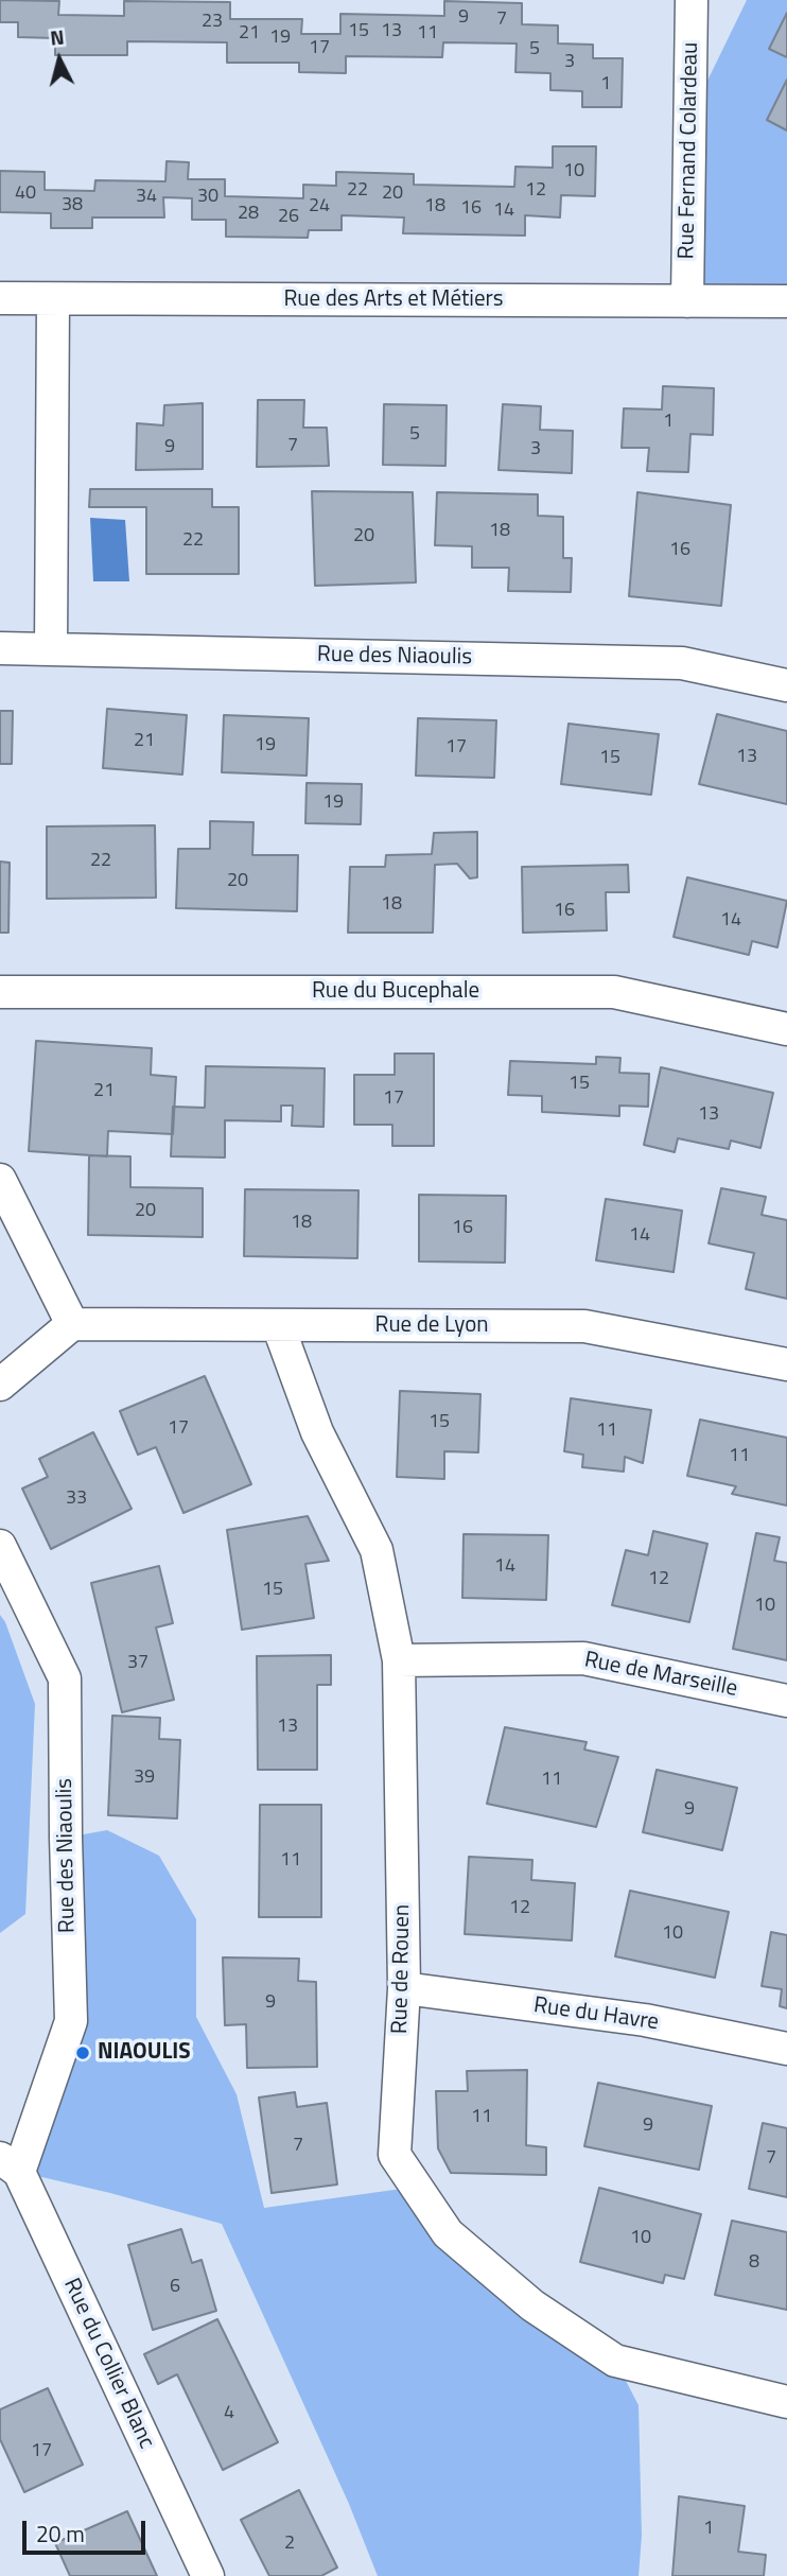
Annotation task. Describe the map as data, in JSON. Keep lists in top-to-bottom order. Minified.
{"streets":{"street":["Rue Fernand Colardeau","Rue des Arts et Métiers","Rue des Niaoulis","Rue du Bucephale","Rue de Lyon","Rue de Marseille","Rue de Rouen","Rue du Havre","Rue du Collier Blanc"]},"crossings":[["Rue Fernand Colardeau","Rue des Arts et Métiers"],["Rue des Niaoulis","Rue du Collier Blanc"],["Rue de Lyon","Rue de Rouen"],["Rue de Marseille","Rue de Rouen"],["Rue de Rouen","Rue du Havre"]],"places":["NIAOULIS"],"house_numbers":["9","7","23","15","13","21","11","19","17","5","3","1","10","22","12","40","20","34","30","38","24","18","16","14","28","26","1","5","7","9","3","18","20","22","16","21","19","17","13","15","19","22","20","18","16","14","15","21","17","13","20","18","16","14","15","17","11","11","33","14","12","15","10","37","13","39","11","9","11","12","10","9","11","9","7","7","10","8","6","4","17","1","2"],"scale_bar":"20 m","north":"top"}
